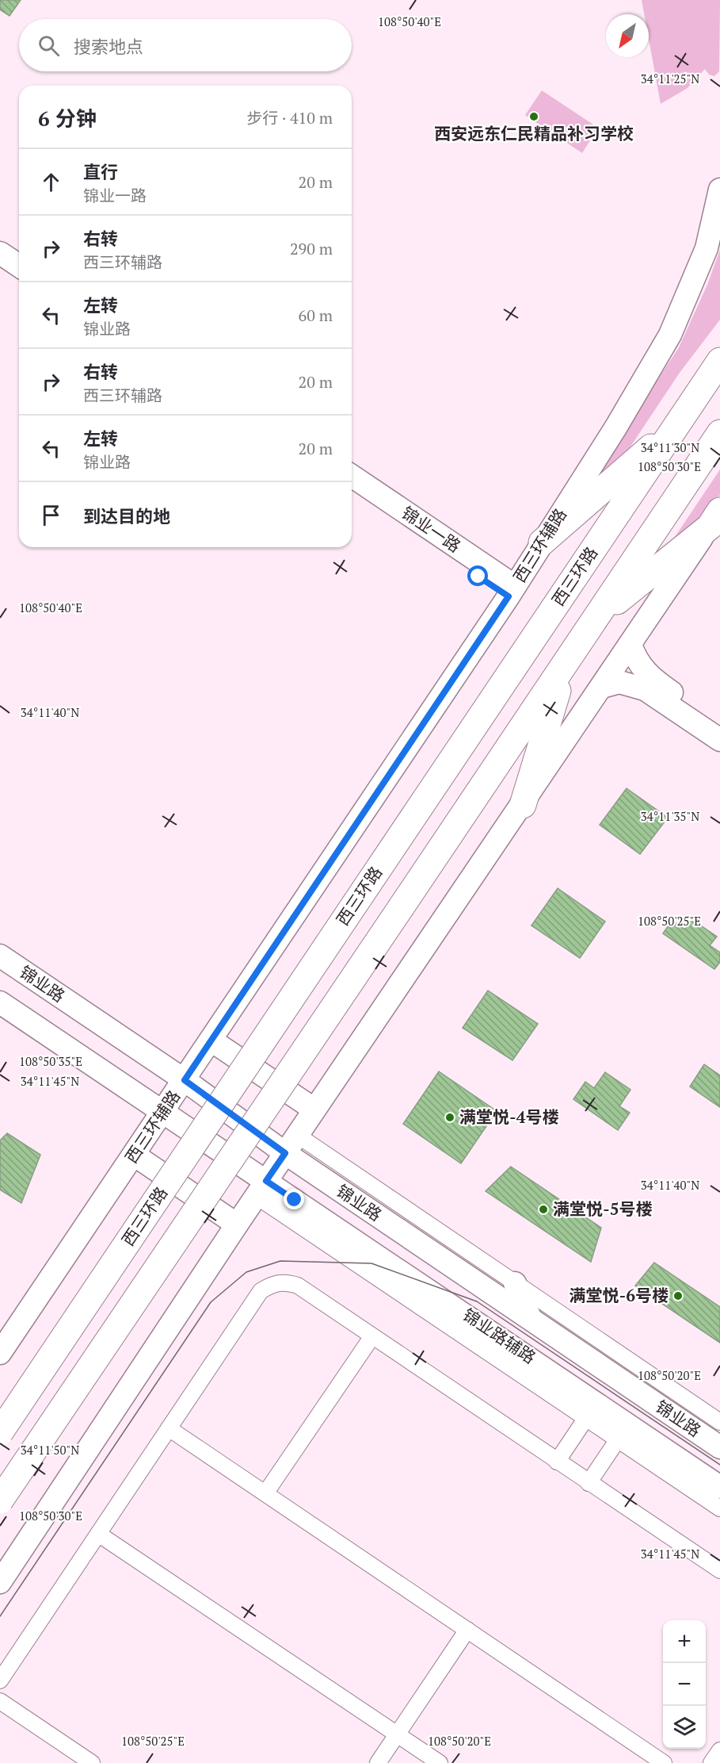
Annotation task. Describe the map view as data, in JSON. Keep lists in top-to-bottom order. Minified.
{"streets":{"highway":["西三环路"],"main road":["锦业一路","西三环辅路","锦业路"],"street":["锦业路辅路"]},"crossings":[["锦业一路","西三环辅路"],["西三环辅路","锦业路"],["锦业路","锦业路辅路"]],"places":["西安远东仁民精品补习学校","满堂悦-4号楼","满堂悦-5号楼","满堂悦-6号楼"],"north":"bottom left","page":{"search":"搜索地点","heading":["6 分钟","步行 · 410 m"],"list":[["直行","锦业一路","20 m"],["右转","西三环辅路","290 m"],["左转","锦业路","60 m"],["右转","西三环辅路","20 m"],["左转","锦业路","20 m"],"到达目的地"],"map_buttons":["+","−"]},"coordinates":["108°50'40\"E","34°11'25\"N","34°11'30\"N","108°50'30\"E","34°11'40\"N","34°11'35\"N","108°50'25\"E","108°50'35\"E","34°11'45\"N","108°50'20\"E","34°11'50\"N"]}
